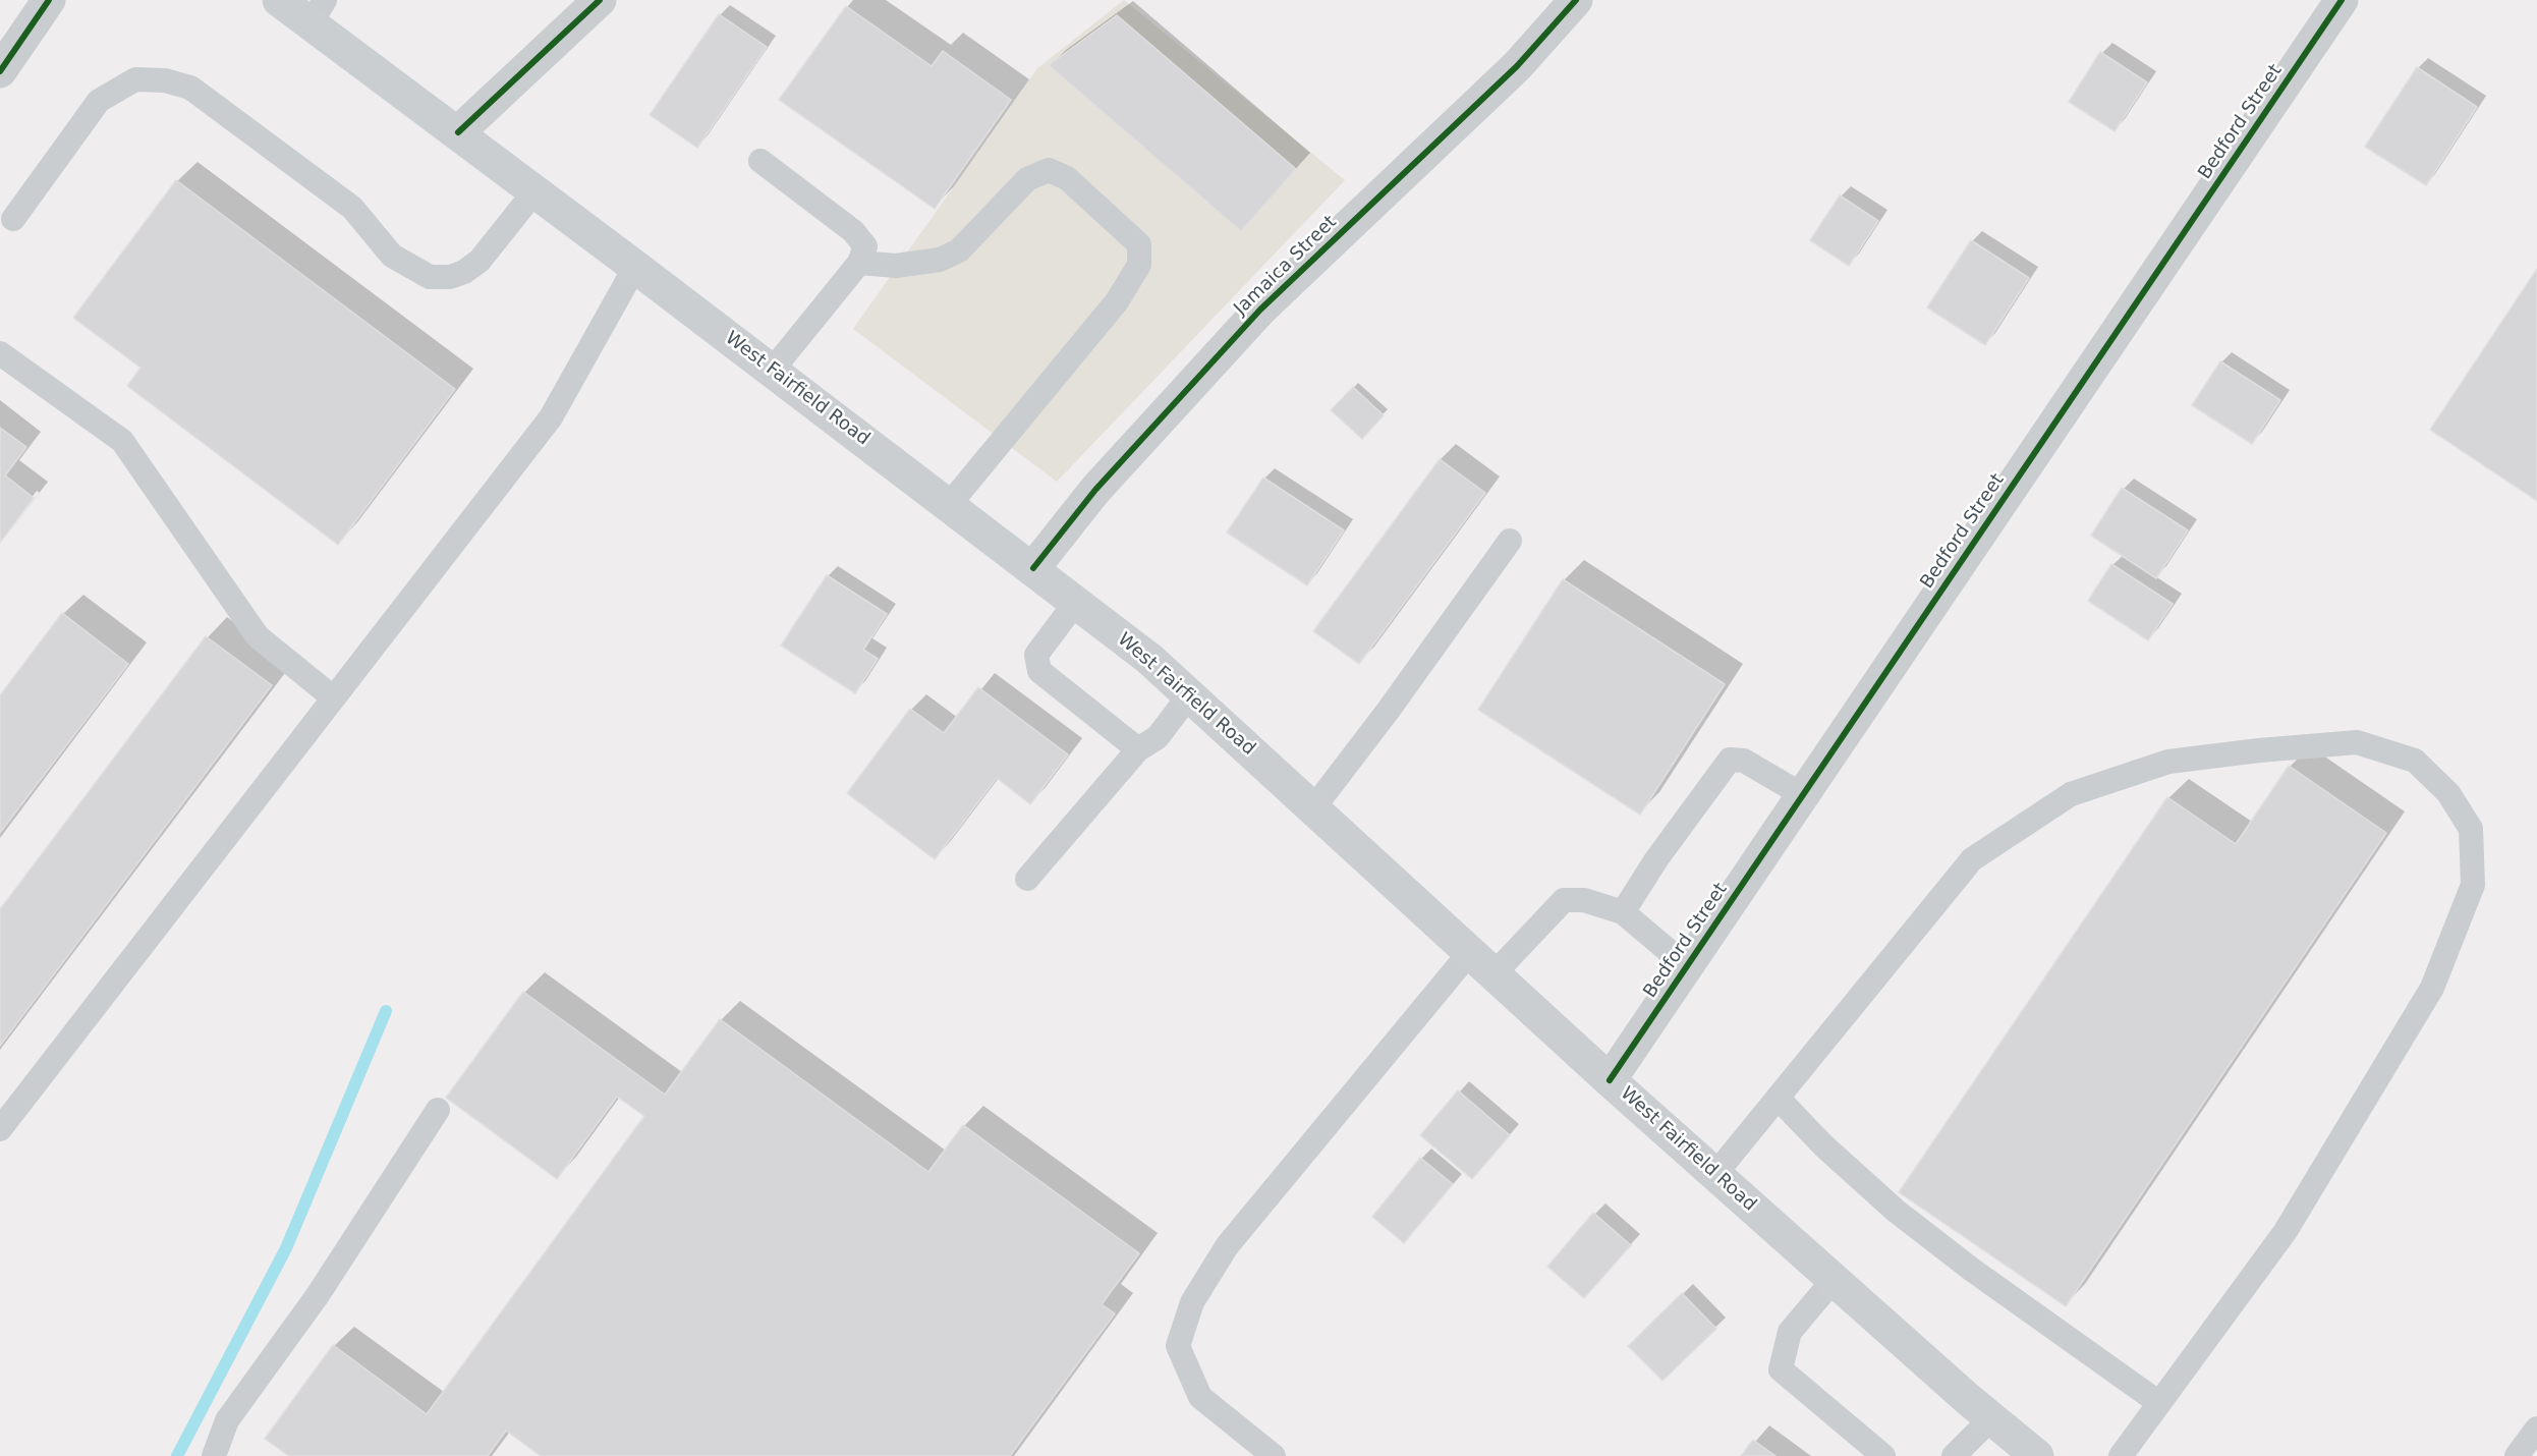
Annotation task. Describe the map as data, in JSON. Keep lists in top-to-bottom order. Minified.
{"streets":{"main road":["West Fairfield Road"],"street":["Bedford Street","Jamaica Street"]},"crossings":[["Bedford Street","West Fairfield Road"],["Jamaica Street","West Fairfield Road"]]}
